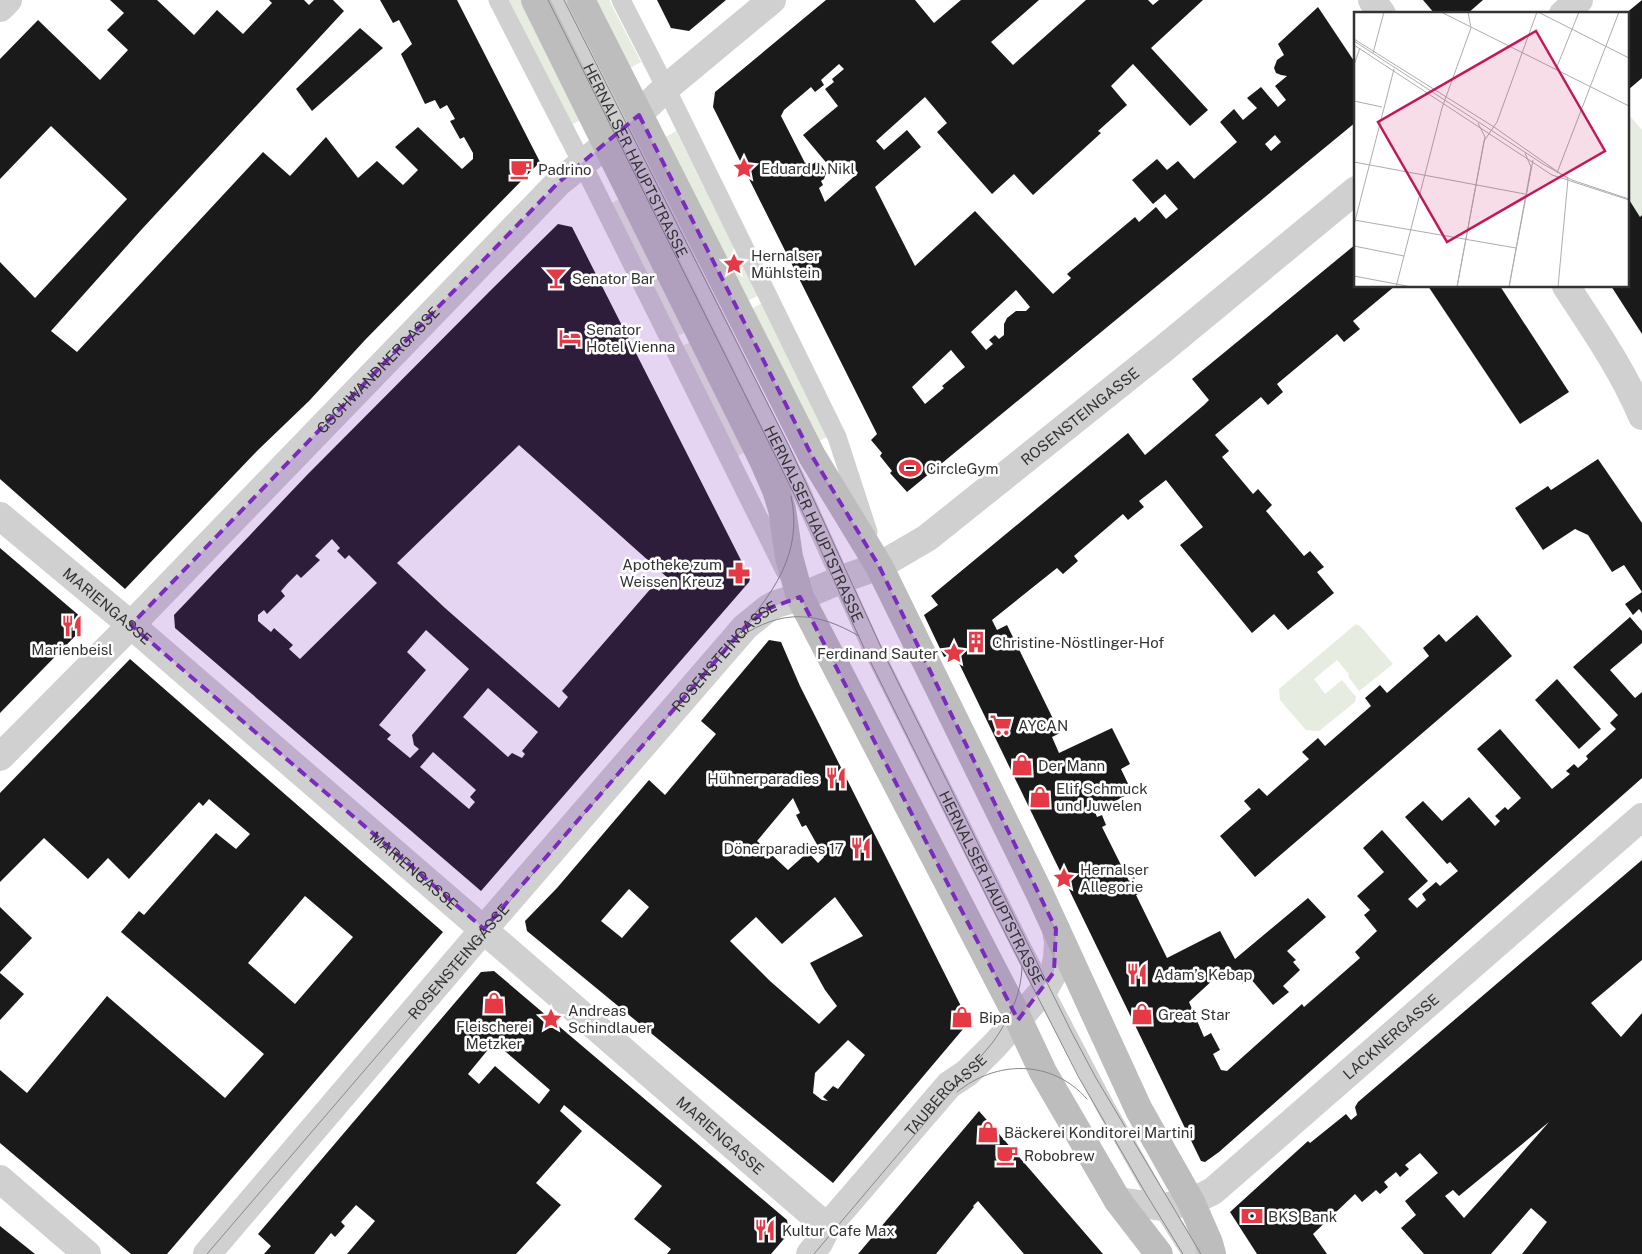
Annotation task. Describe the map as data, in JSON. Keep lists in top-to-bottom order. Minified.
{"streets":{"main road":["HERNALSER HAUPTSTRASSE"],"street":["GSCHWANDNERGASSE","ROSENSTEINGASSE","MARIENGASSE","LACKNERGASSE","TAUBERGASSE"]},"crossings":[["HERNALSER HAUPTSTRASSE","GSCHWANDNERGASSE"],["HERNALSER HAUPTSTRASSE","ROSENSTEINGASSE"],["HERNALSER HAUPTSTRASSE","LACKNERGASSE"],["HERNALSER HAUPTSTRASSE","TAUBERGASSE"],["GSCHWANDNERGASSE","MARIENGASSE"],["ROSENSTEINGASSE","MARIENGASSE"],["MARIENGASSE","TAUBERGASSE"]],"places":{"place":["Eduard J. Nikl","Hernalser Mühlstein","Ferdinand Sauter","Hernalser Allegorie","Andreas Schindlauer"],"cafe":["Padrino","Robobrew"],"bar":["Senator Bar"],"hotel":["Senator Hotel Vienna"],"sports":["CircleGym"],"pharmacy":["Apotheke zum Weissen Kreuz"],"restaurant":["Marienbeisl","Hühnerparadies","Dönerparadies 17","Adam’s Kebap","Kultur Cafe Max"],"building":["Christine-Nöstlinger-Hof"],"supermarket":["AYCAN"],"shop":["Der Mann","Elif Schmuck und Juwelen","Fleischerei Metzker","Great Star","Bipa","Bäckerei Konditorei Martini"],"bank":["BKS Bank"]}}
